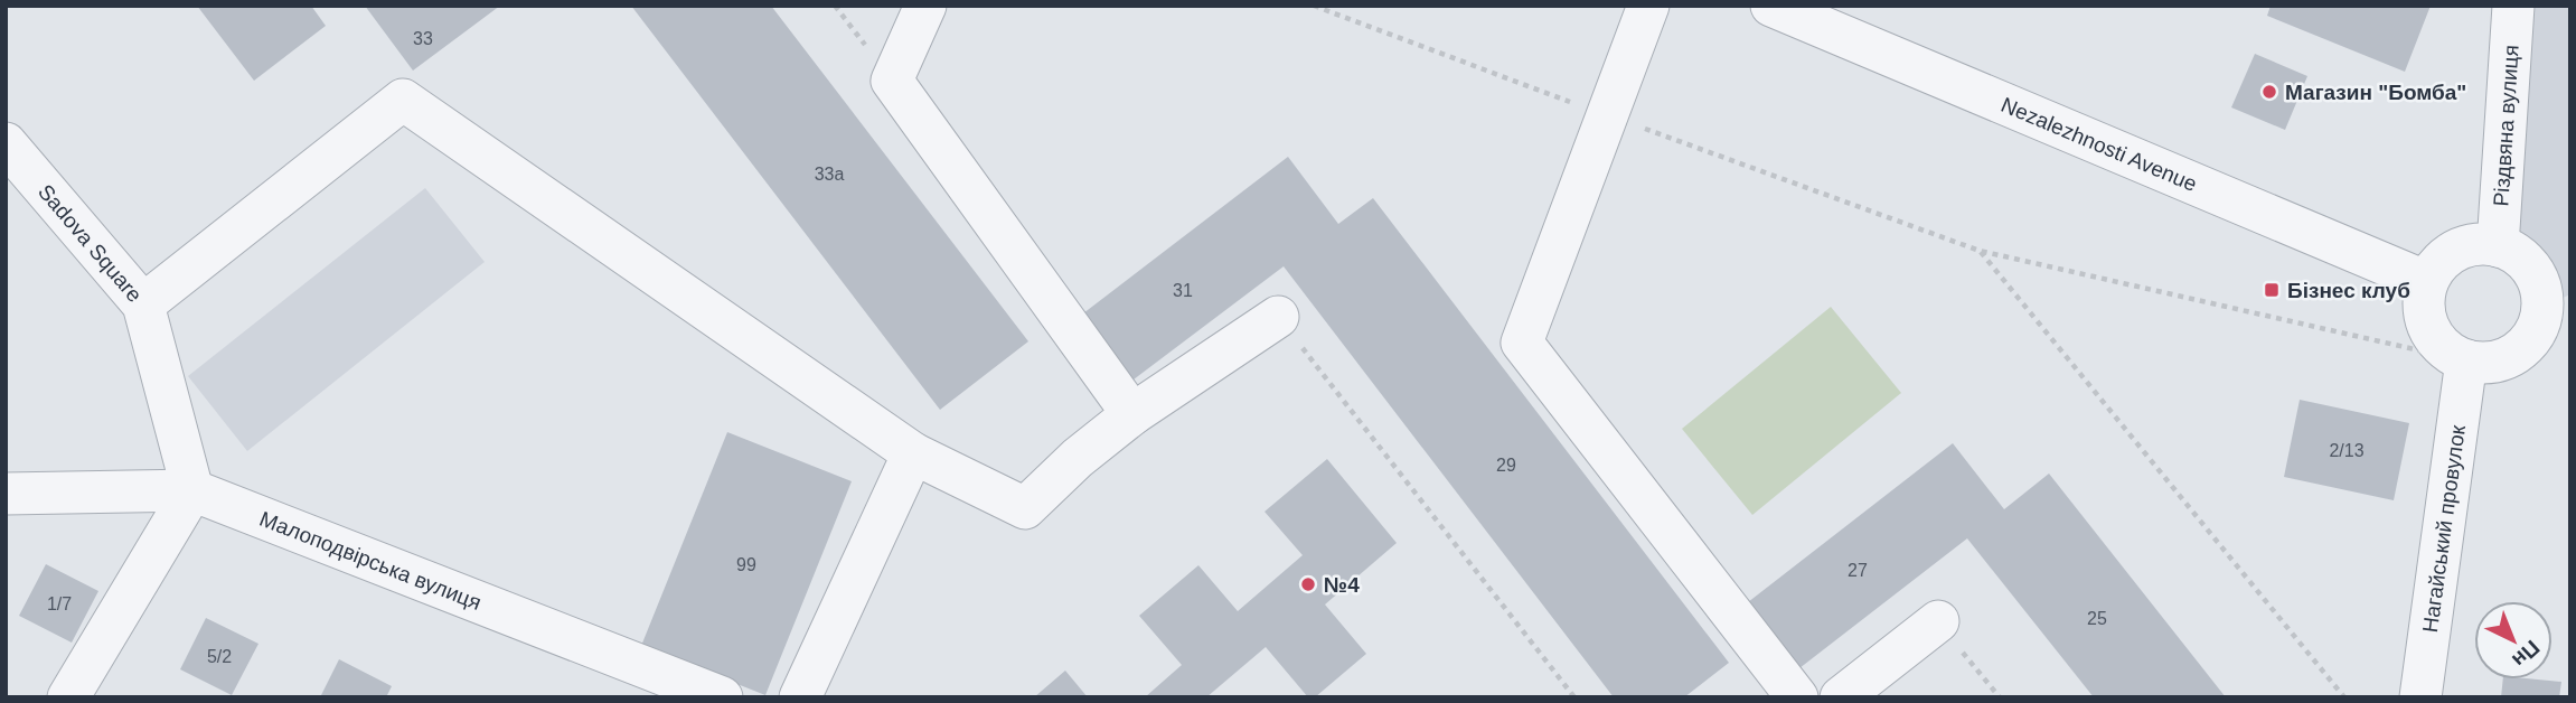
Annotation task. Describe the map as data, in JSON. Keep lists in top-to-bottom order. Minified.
{"streets":{"street":["Різдвяна вулиця","Nezalezhnosti Avenue","Sadova Square","Нагайський провулок","Малоподвірська вулиця"]},"crossings":[["Різдвяна вулиця","Nezalezhnosti Avenue"],["Різдвяна вулиця","Нагайський провулок"],["Nezalezhnosti Avenue","Нагайський провулок"],["Sadova Square","Малоподвірська вулиця"]],"places":{"other":["Магазин \"Бомба\"","№4"],"transit":["Бізнес клуб"]},"house_numbers":["33","33а","31","2/13","29","99","27","1/7","25","5/2"],"north":"bottom right"}
